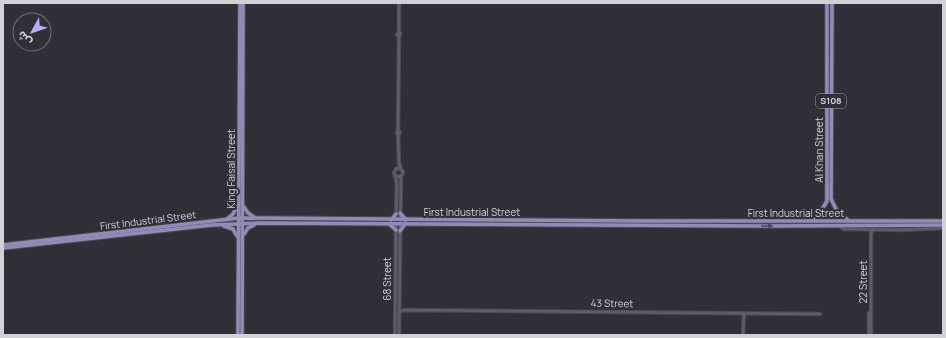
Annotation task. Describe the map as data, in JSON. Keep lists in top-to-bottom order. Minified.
{"streets":{"main road":["S108","Al Khan Street","King Faisal Street","First Industrial Street"],"street":["68 Street","22 Street","43 Street"]},"crossings":[["King Faisal Street","First Industrial Street"],["First Industrial Street","68 Street"],["First Industrial Street","22 Street"],["68 Street","43 Street"]],"north":"bottom left"}
